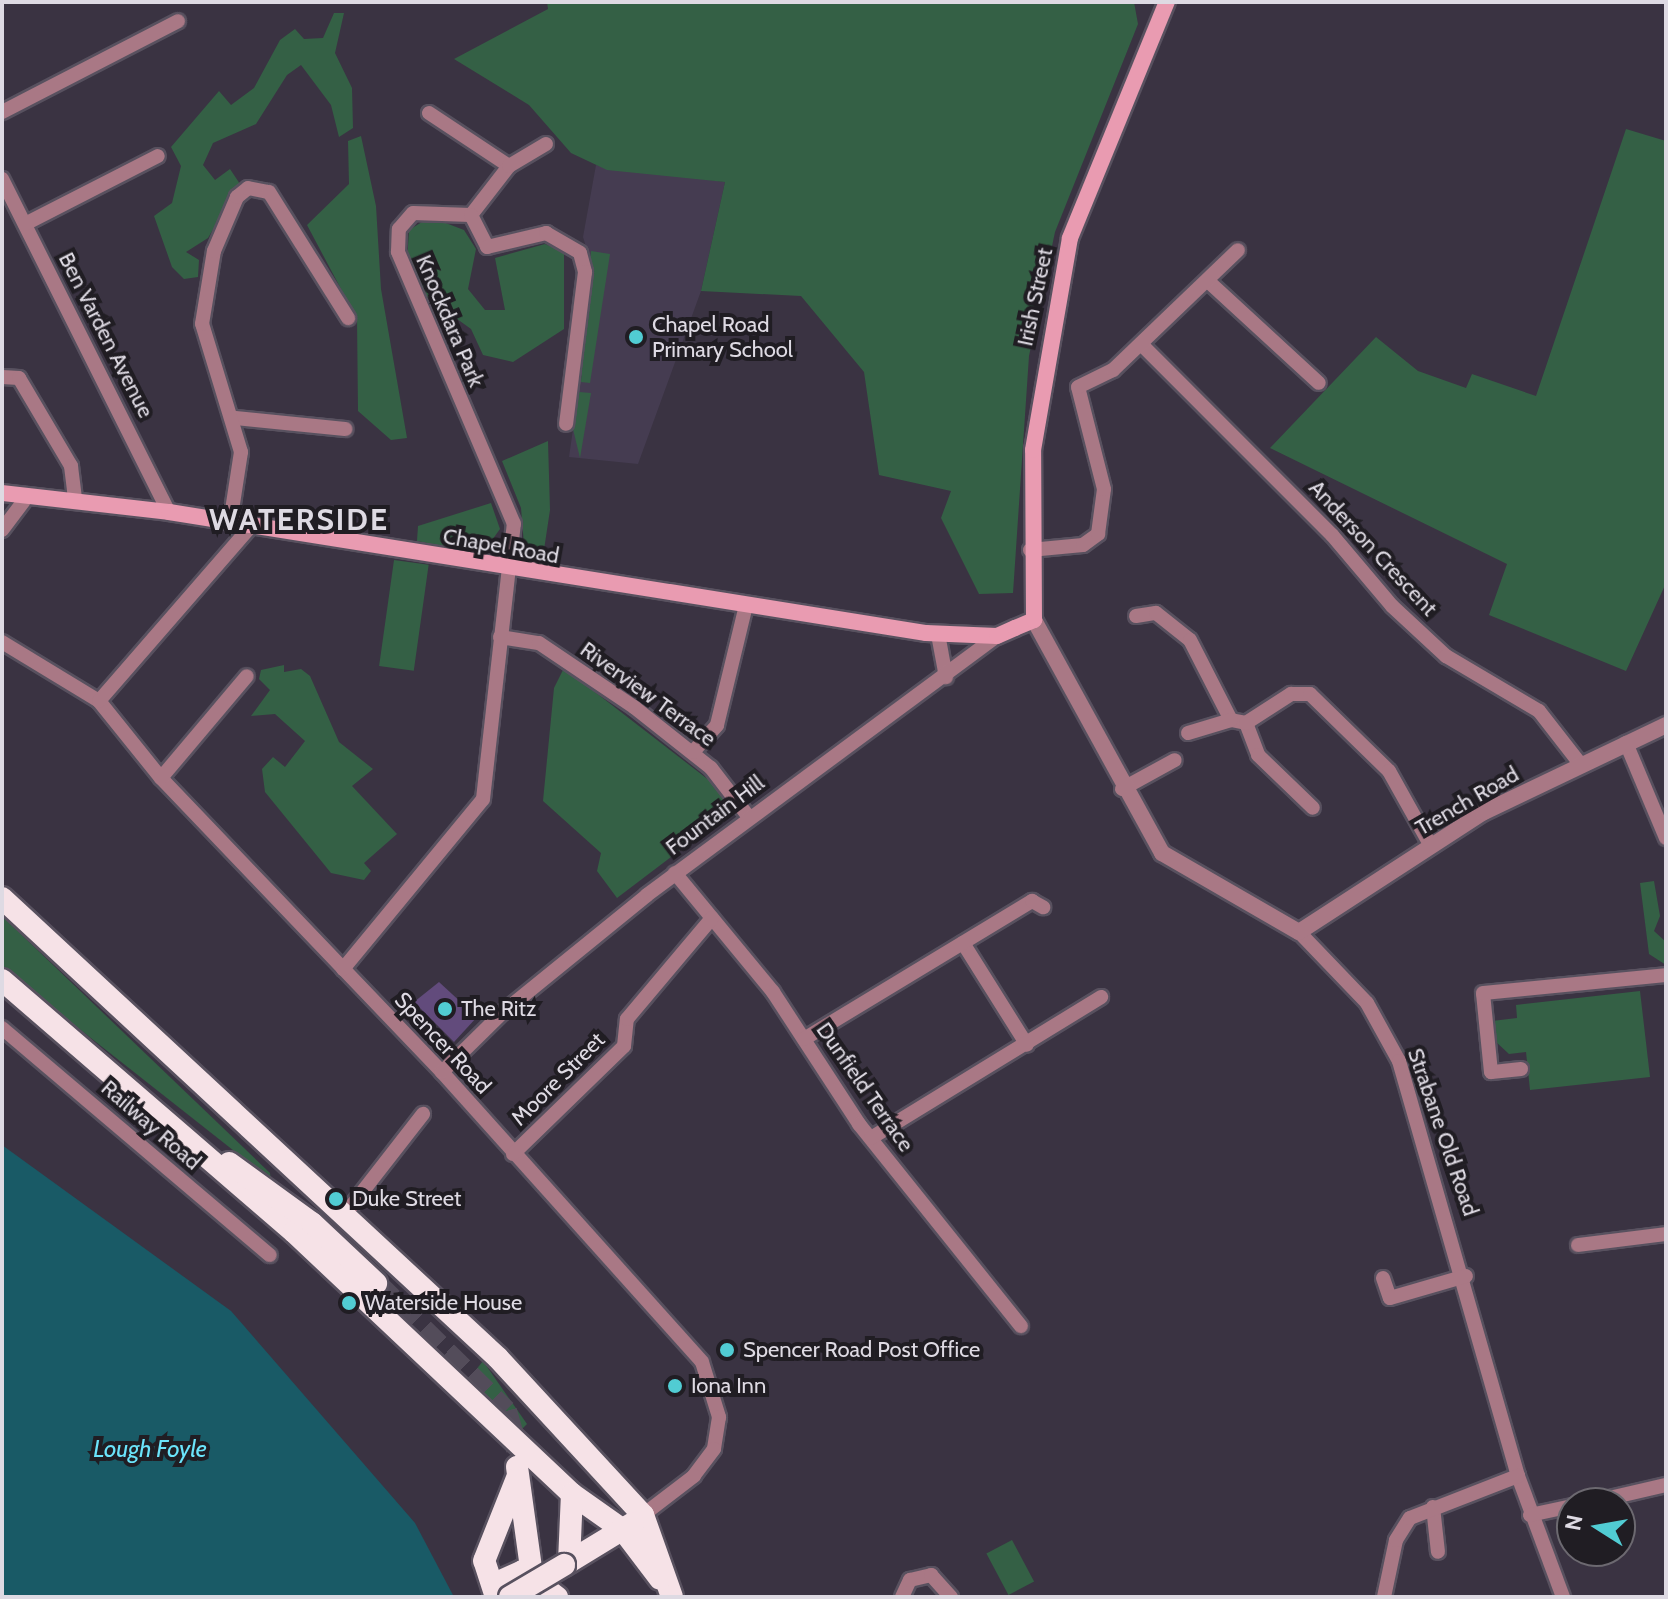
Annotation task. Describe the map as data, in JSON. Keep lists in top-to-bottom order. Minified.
{"streets":{"main road":["Irish Street","Chapel Road","Fountain Hill"],"street":["Knockdara Park","Ben Varden Avenue","Anderson Crescent","Riverview Terrace","Trench Road","Spencer Road","Moore Street","Dunfield Terrace","Railway Road","Strabane Old Road"]},"crossings":[["Irish Street","Fountain Hill"],["Irish Street","Strabane Old Road"],["Knockdara Park","Chapel Road"],["Ben Varden Avenue","Chapel Road"],["Chapel Road","Fountain Hill"],["Anderson Crescent","Trench Road"],["Riverview Terrace","Fountain Hill"],["Trench Road","Strabane Old Road"],["Fountain Hill","Spencer Road"],["Fountain Hill","Dunfield Terrace"],["Fountain Hill","Strabane Old Road"],["Spencer Road","Moore Street"],["Moore Street","Dunfield Terrace"]],"districts":["WATERSIDE"],"water":["Lough Foyle"],"places":["Chapel Road Primary School","The Ritz","Duke Street","Waterside House","Spencer Road Post Office","Iona Inn"],"north":"left"}
